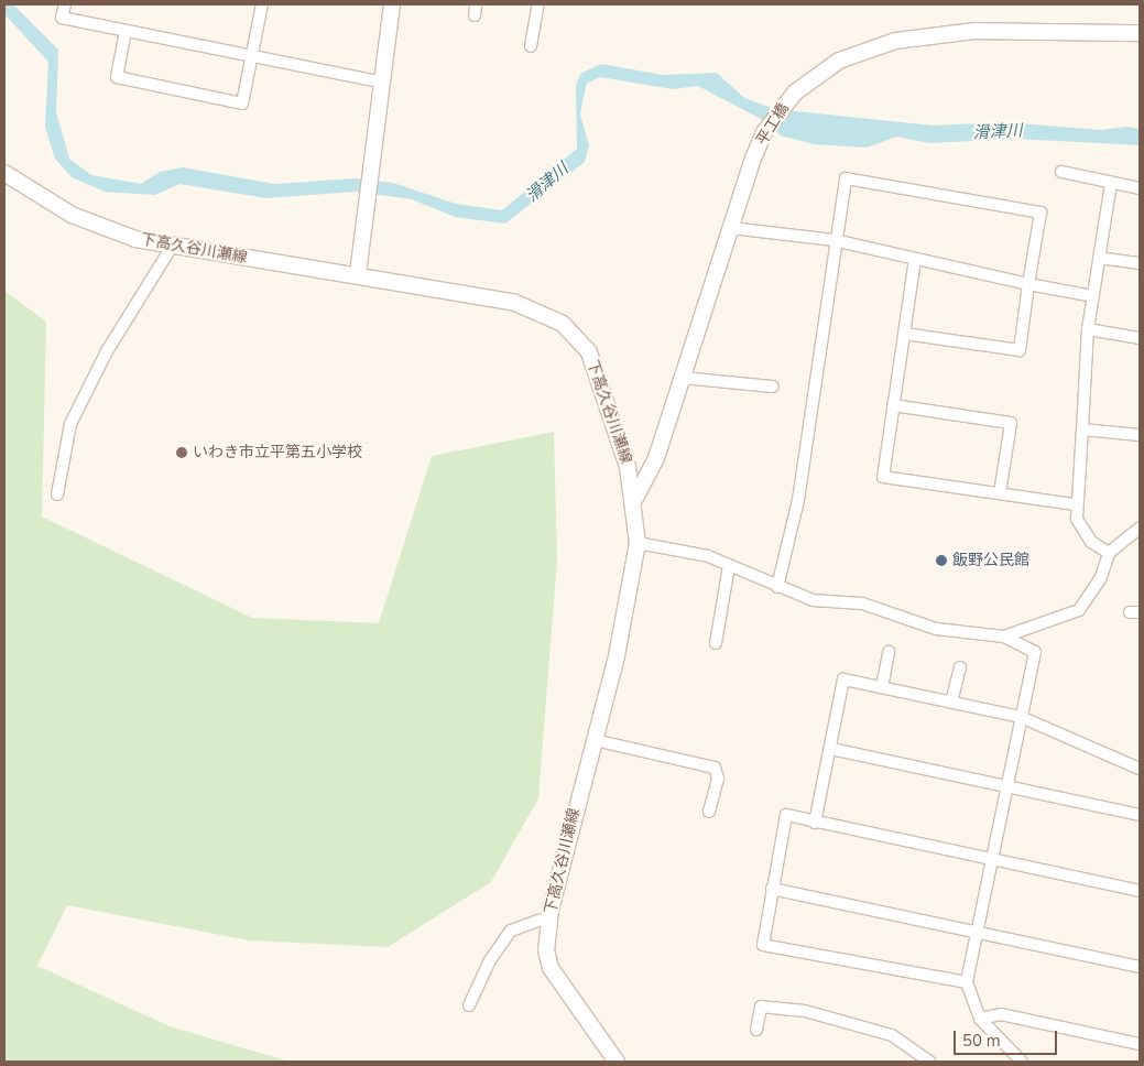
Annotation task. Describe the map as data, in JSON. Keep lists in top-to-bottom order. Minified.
{"streets":{"main road":["平工橋","下高久谷川瀬線"]},"crossings":[["平工橋","下高久谷川瀬線"]],"water":["滑津川"],"places":["いわき市立平第五小学校","飯野公民館"],"scale_bar":"50 m"}
